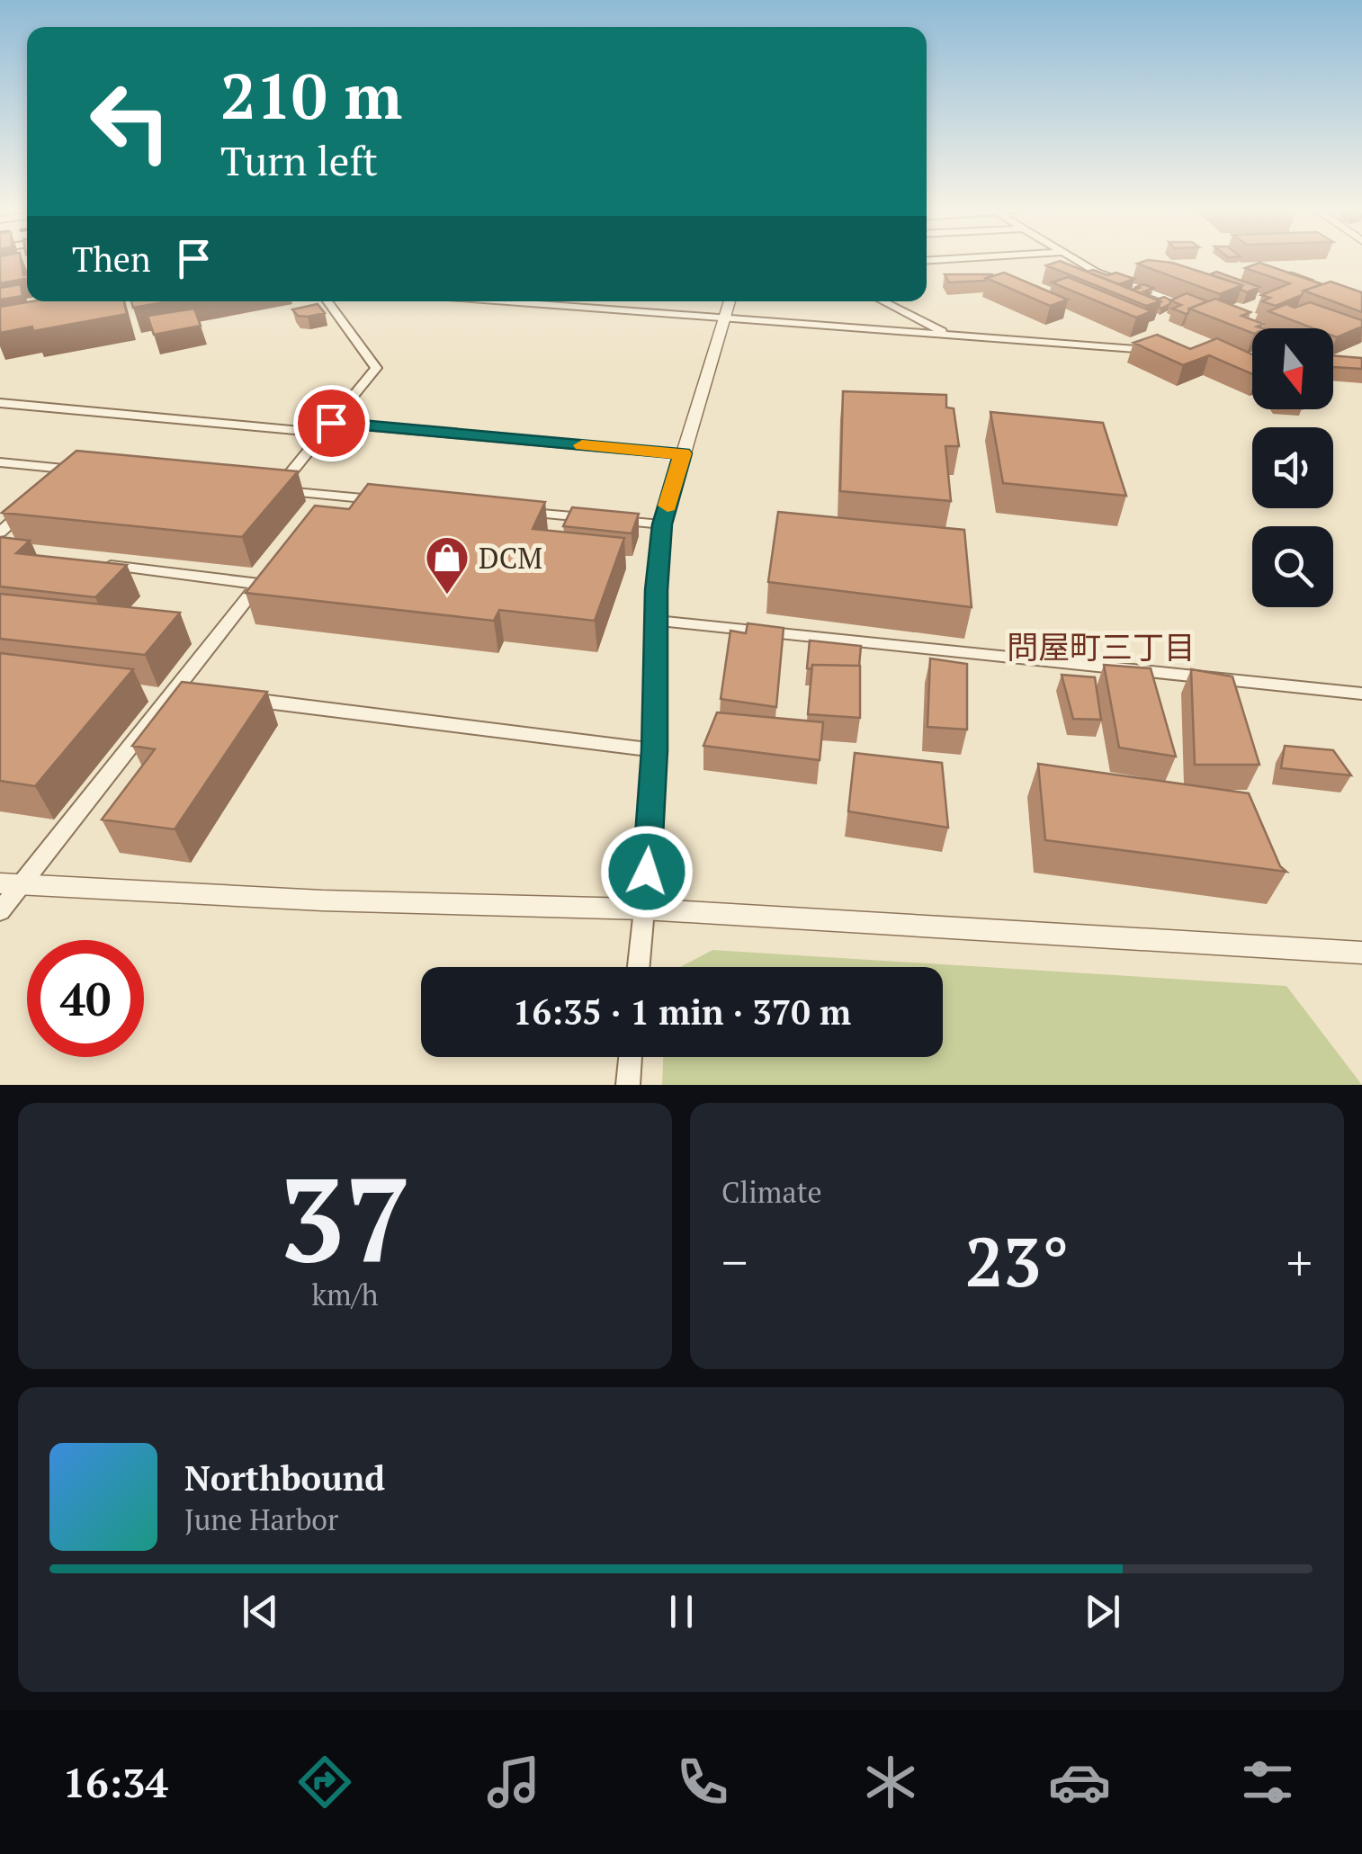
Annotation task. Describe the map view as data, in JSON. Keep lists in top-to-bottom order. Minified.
{"districts":["問屋町三丁目"],"places":{"shop":["DCM"]},"north":"bottom","page":{"turn":["210 m","Turn left"],"then":"Then","limit":"40","trip":"16:35 · 1 min · 370 m","tile":[["37","km/h"],"Climate"],"heat":["−","23°","+"],"song":["Northbound","June Harbor"],"tabs":"16:34"}}
